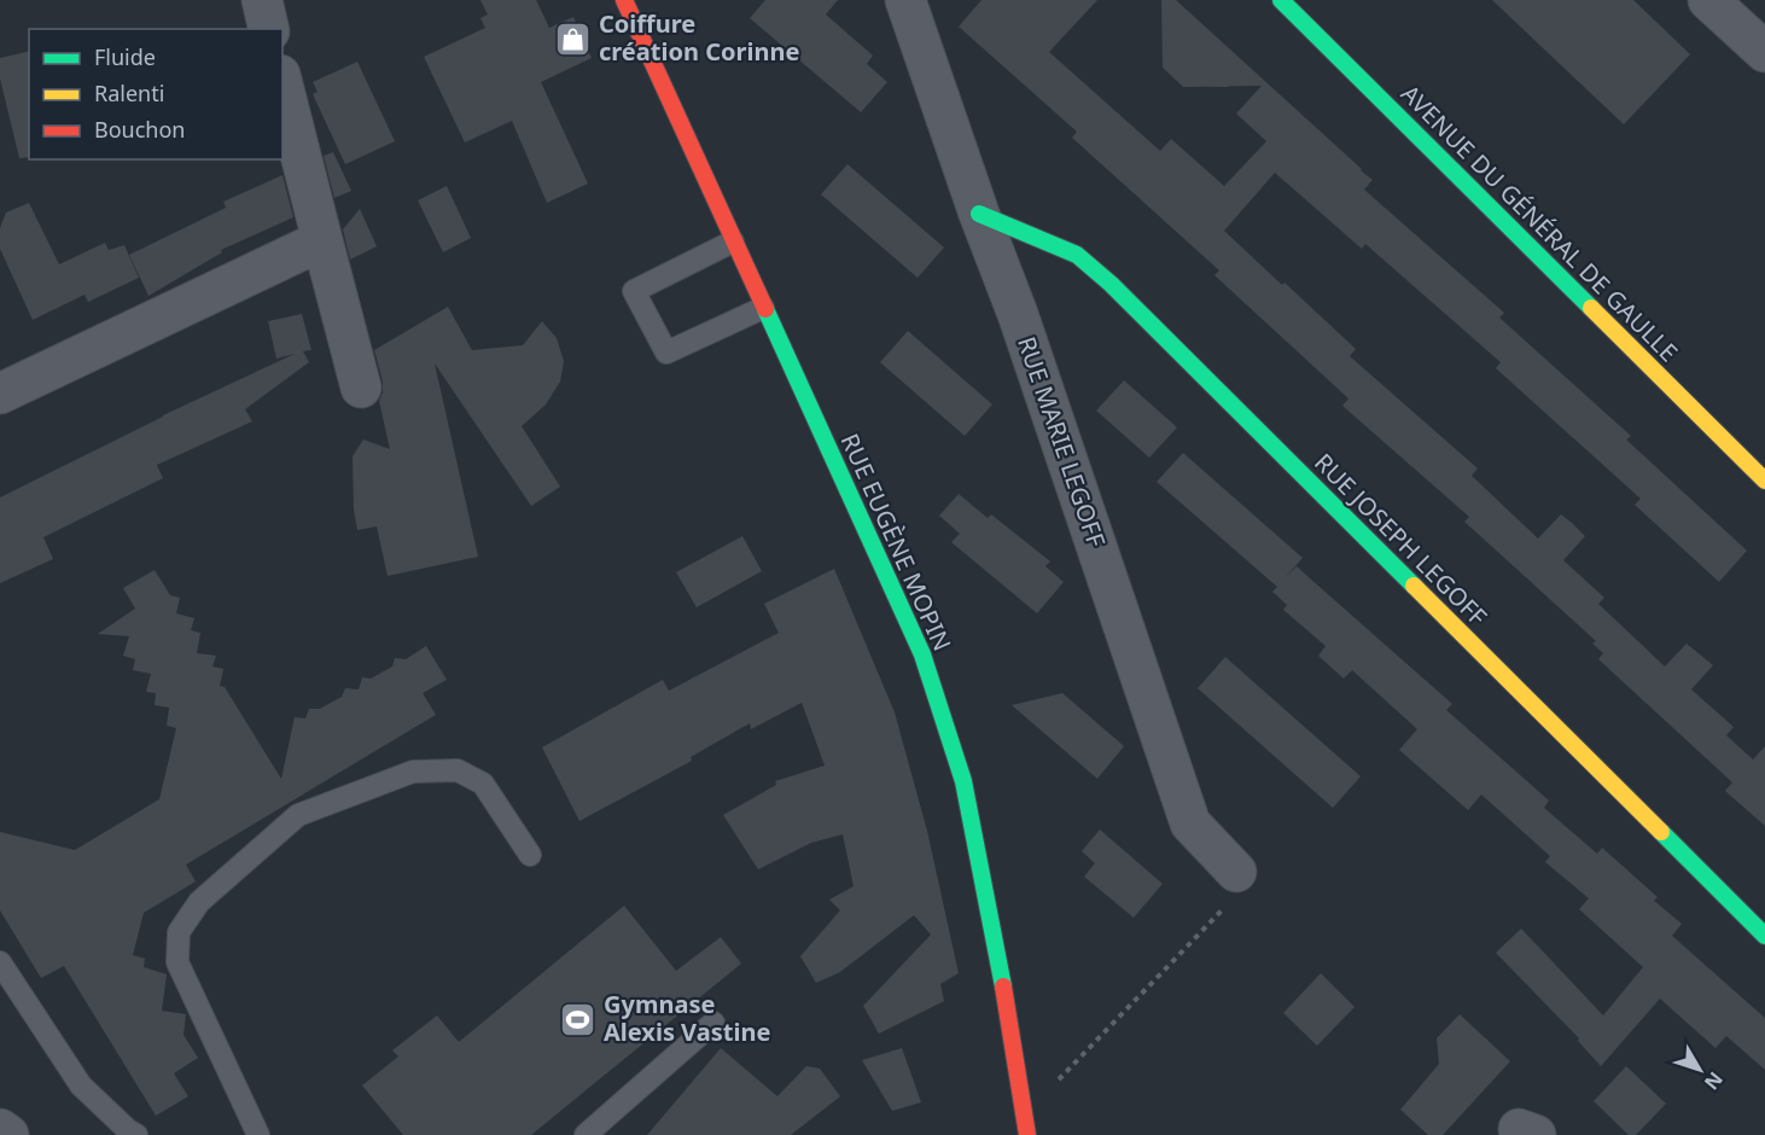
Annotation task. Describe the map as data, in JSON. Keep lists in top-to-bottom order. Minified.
{"streets":{"street":["AVENUE DU GÉNÉRAL DE GAULLE","RUE MARIE LEGOFF","RUE JOSEPH LEGOFF","RUE EUGÈNE MOPIN"]},"crossings":[["RUE MARIE LEGOFF","RUE JOSEPH LEGOFF"]],"places":{"shop":["Coiffure création Corinne"],"sports":["Gymnase Alexis Vastine"]},"legend":["Fluide","Ralenti","Bouchon"],"north":"bottom right"}
